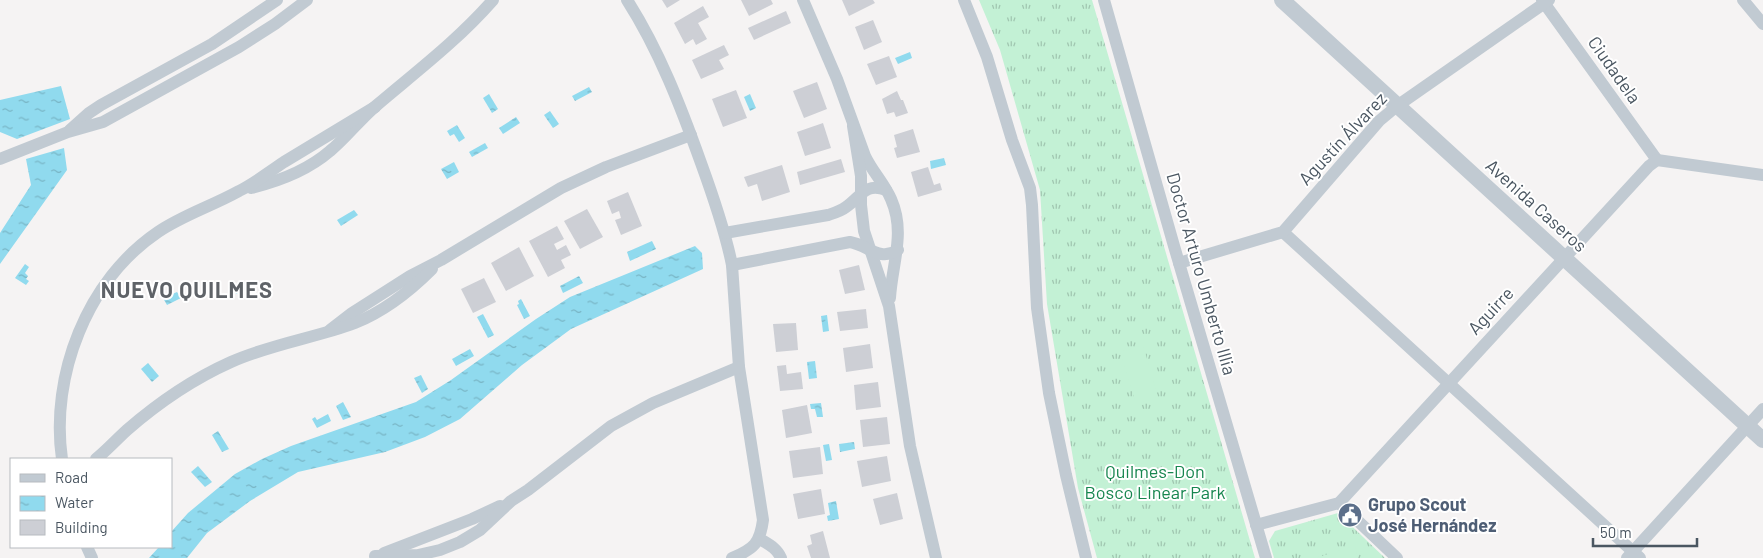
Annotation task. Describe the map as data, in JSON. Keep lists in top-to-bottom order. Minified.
{"streets":{"street":["Ciudadela","Agustín Álvarez","Avenida Caseros","Doctor Arturo Umberto Illia","Aguirre"]},"crossings":[["Ciudadela","Agustín Álvarez"],["Ciudadela","Aguirre"],["Agustín Álvarez","Avenida Caseros"],["Avenida Caseros","Aguirre"]],"districts":["NUEVO QUILMES"],"parks":["Quilmes-Don Bosco Linear Park"],"places":{"public building":["Grupo Scout José Hernández"]},"legend":["Road","Water","Building"],"scale_bar":"50 m"}
